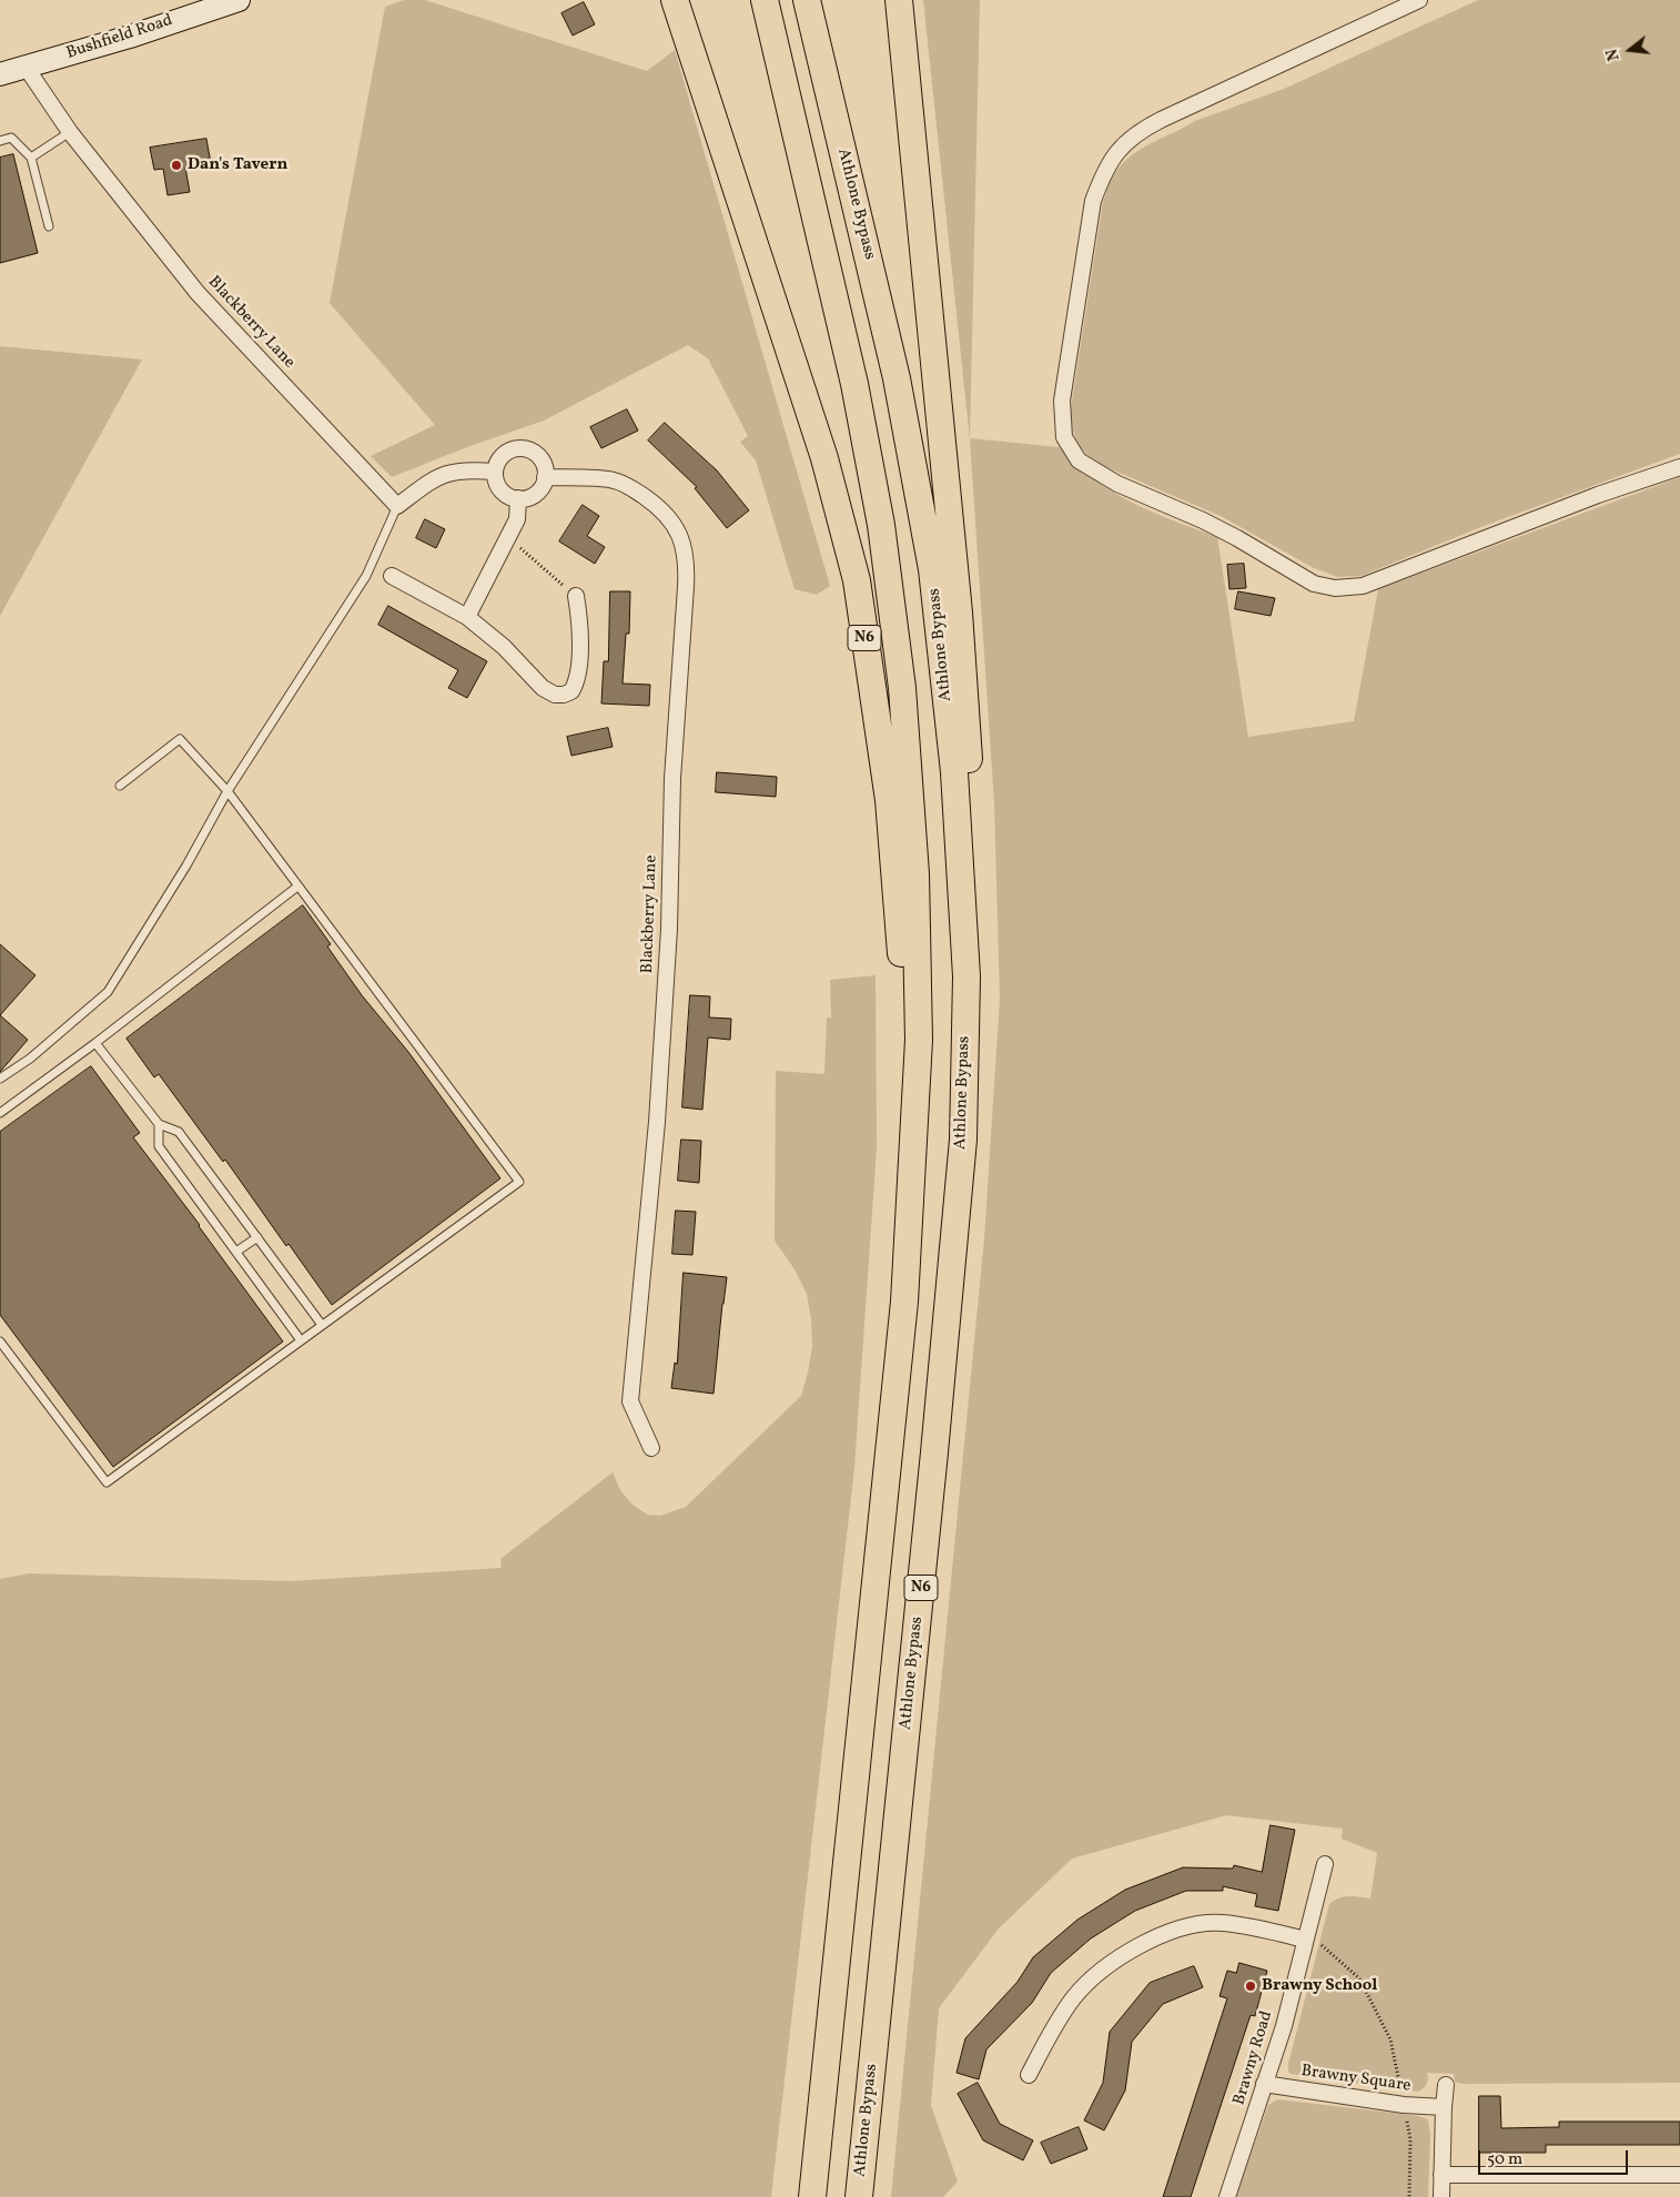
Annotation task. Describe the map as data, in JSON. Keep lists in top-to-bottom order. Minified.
{"streets":{"highway":["Athlone Bypass","N6"],"main road":["Bushfield Road"],"street":["Blackberry Lane","Brawny Road","Brawny Square"]},"crossings":[["Bushfield Road","Blackberry Lane"],["Athlone Bypass","N6"],["Brawny Road","Brawny Square"]],"places":["Dan's Tavern","Brawny School"],"scale_bar":"50 m","north":"left"}
